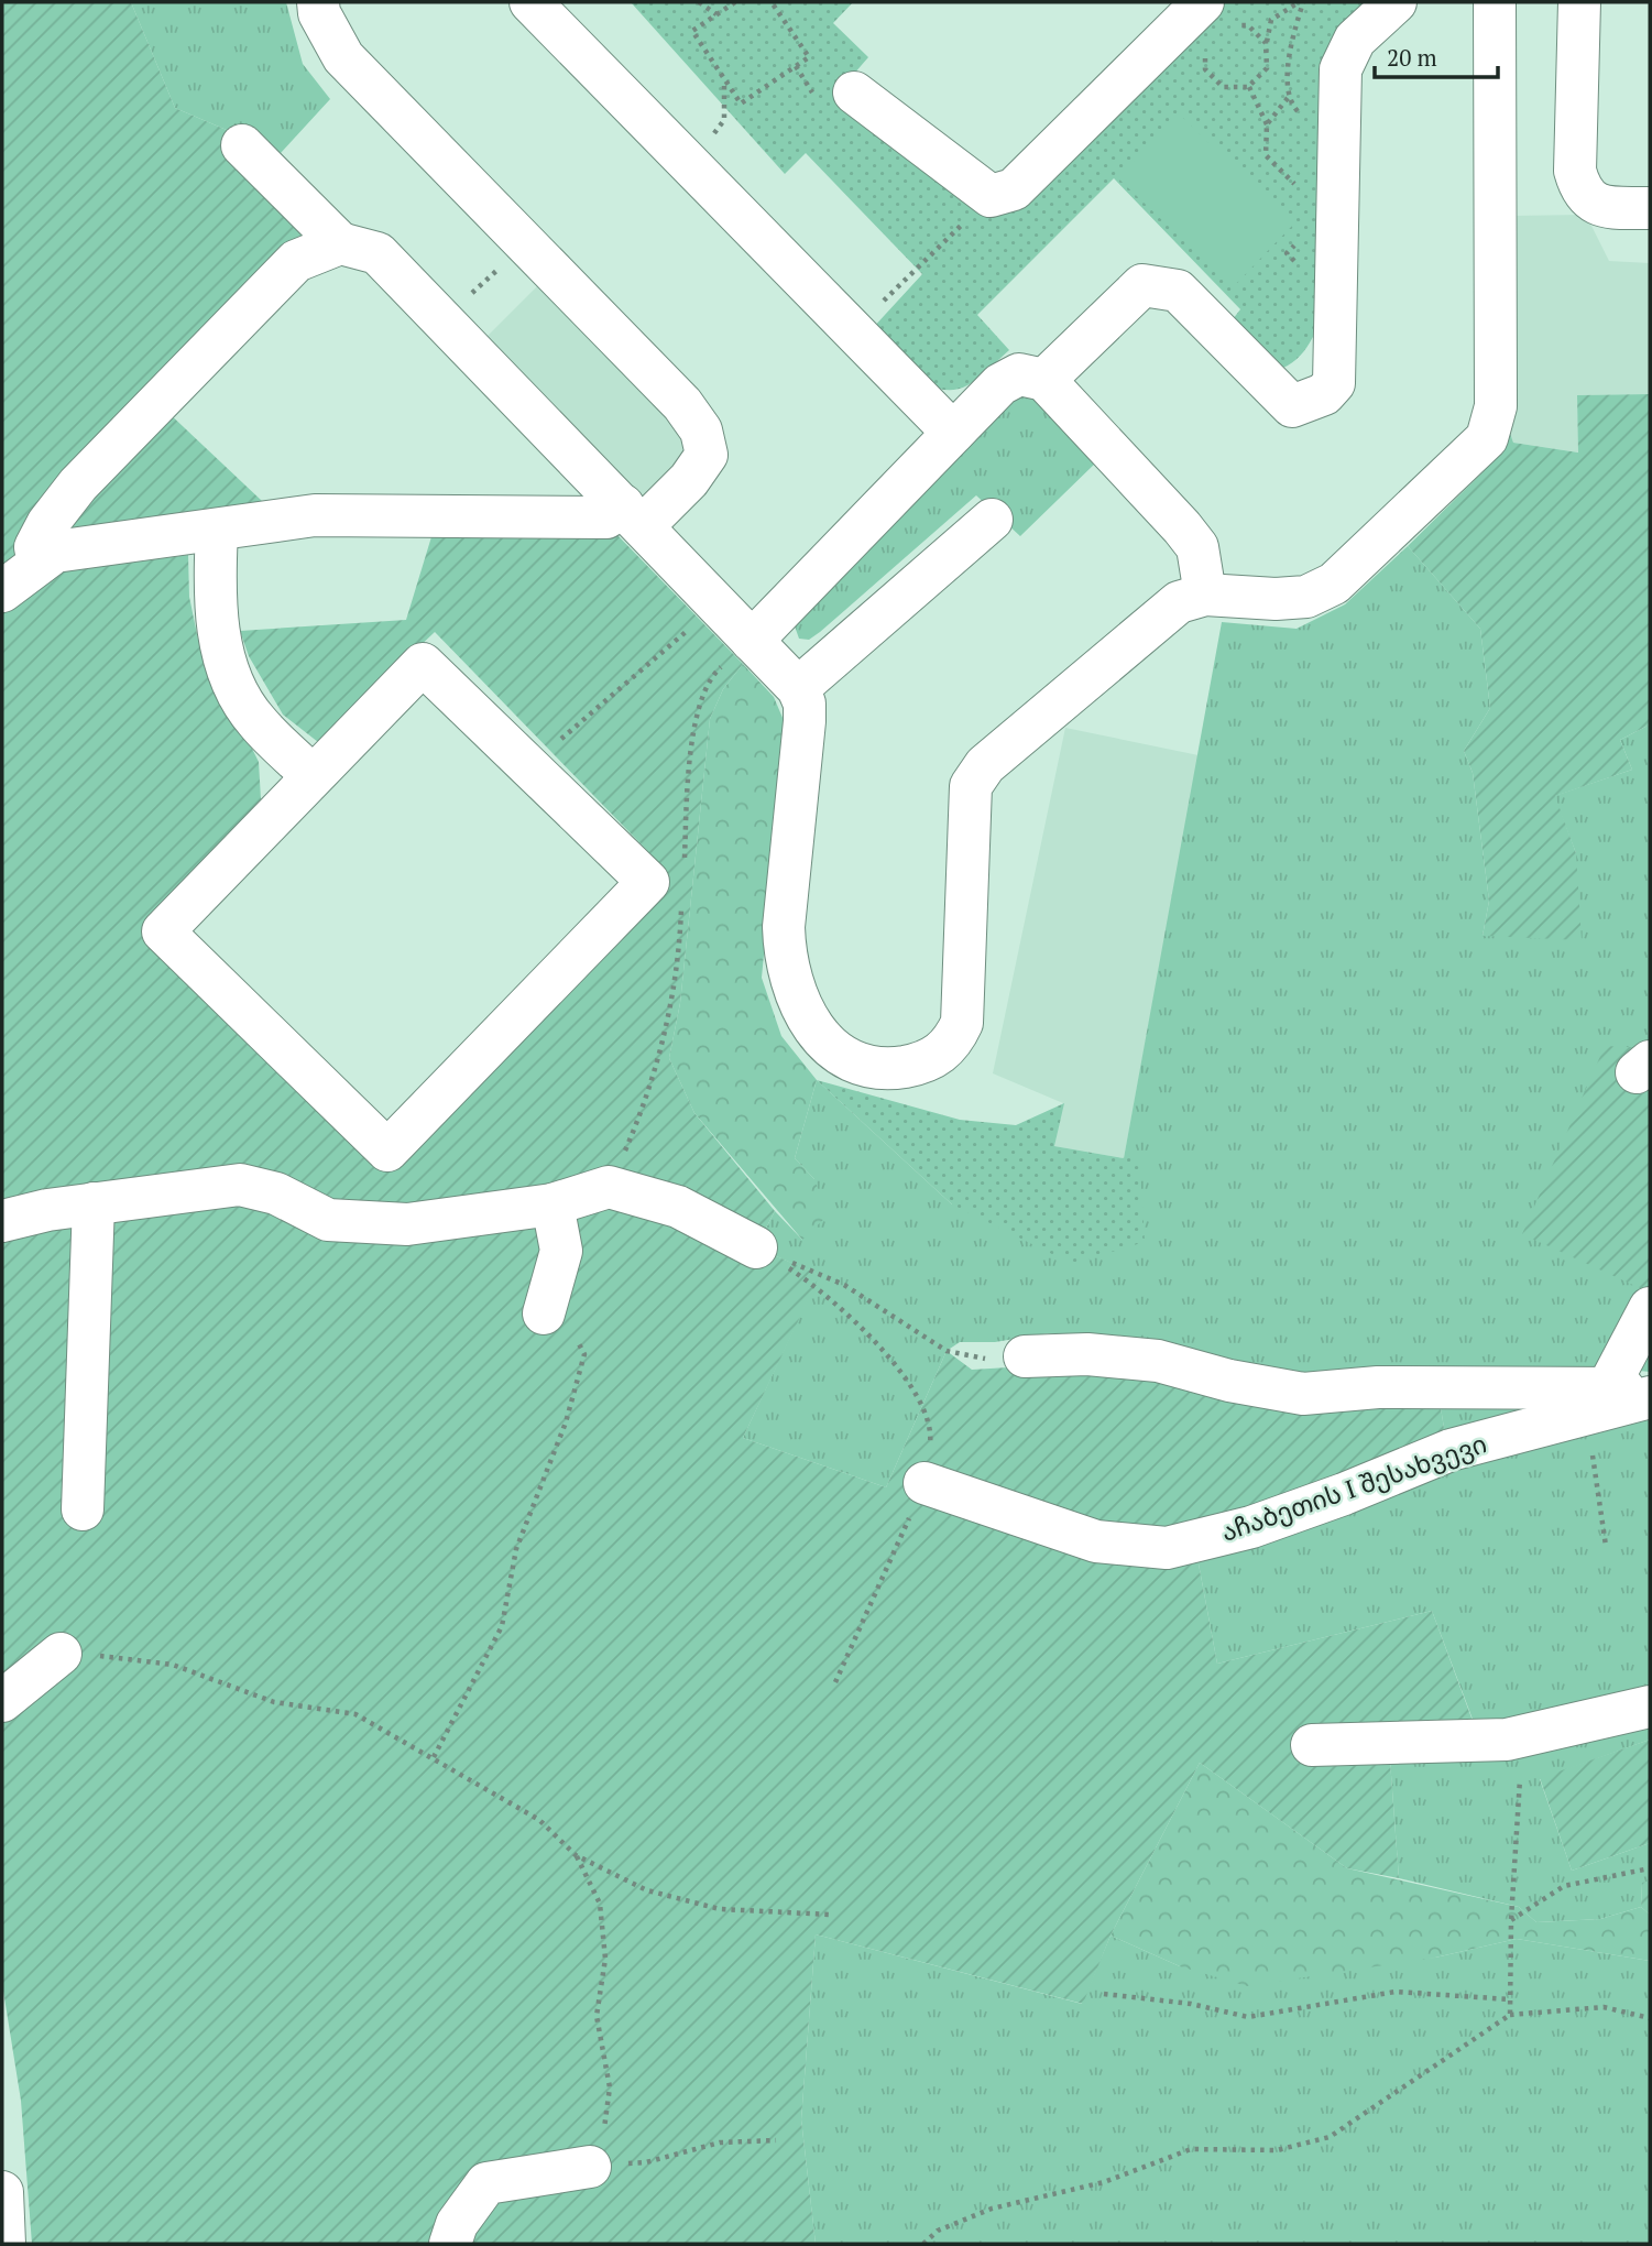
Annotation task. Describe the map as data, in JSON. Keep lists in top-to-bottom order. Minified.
{"streets":{"street":["აჩაბეთის I შესახვევი"]},"scale_bar":"20 m"}
